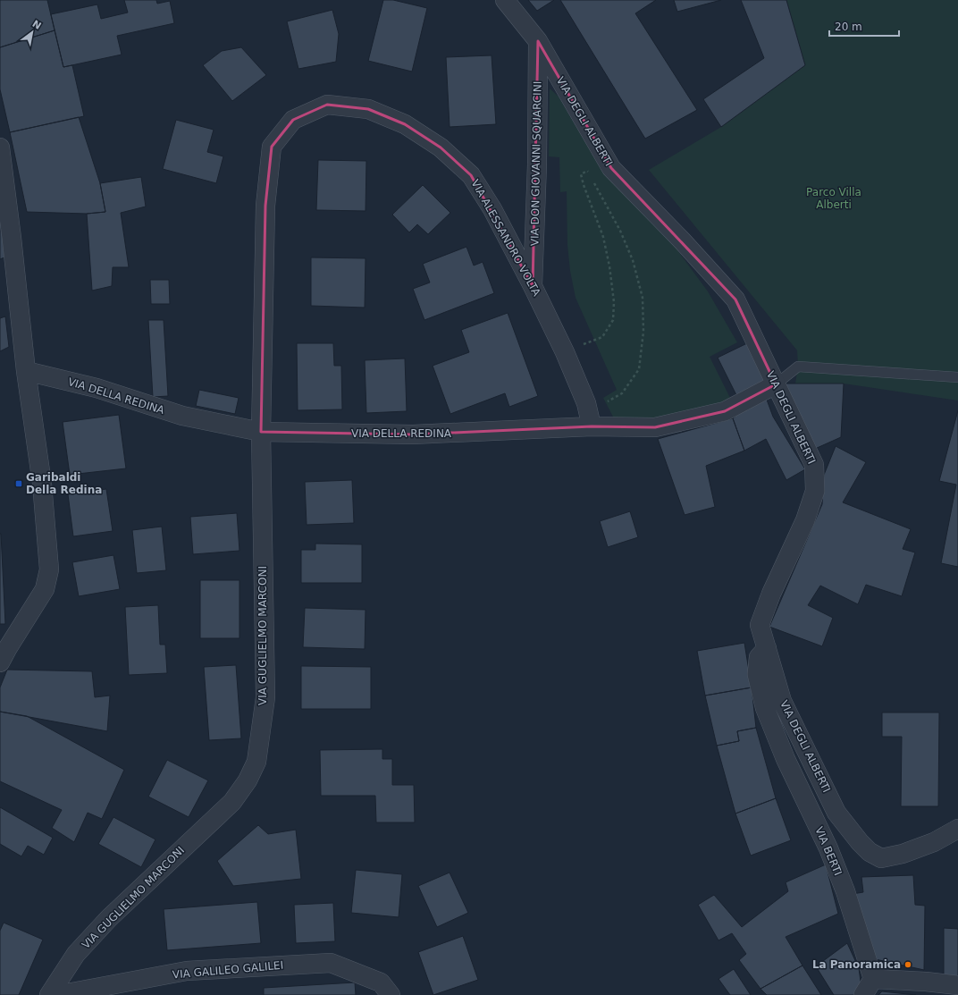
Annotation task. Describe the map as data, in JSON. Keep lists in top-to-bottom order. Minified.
{"streets":{"street":["VIA DEGLI ALBERTI","VIA DON GIOVANNI SQUARCINI","VIA ALESSANDRO VOLTA","VIA DELLA REDINA","VIA GUGLIELMO MARCONI","VIA BERTI","VIA GALILEO GALILEI"]},"crossings":[["VIA DEGLI ALBERTI","VIA DON GIOVANNI SQUARCINI"],["VIA DEGLI ALBERTI","VIA DELLA REDINA"],["VIA DEGLI ALBERTI","VIA BERTI"],["VIA DON GIOVANNI SQUARCINI","VIA ALESSANDRO VOLTA"],["VIA ALESSANDRO VOLTA","VIA DELLA REDINA"],["VIA ALESSANDRO VOLTA","VIA GUGLIELMO MARCONI"],["VIA DELLA REDINA","VIA GUGLIELMO MARCONI"]],"parks":["Parco Villa Alberti"],"places":{"transit":["Garibaldi Della Redina"],"other":["La Panoramica"]},"scale_bar":"20 m","north":"top right"}
